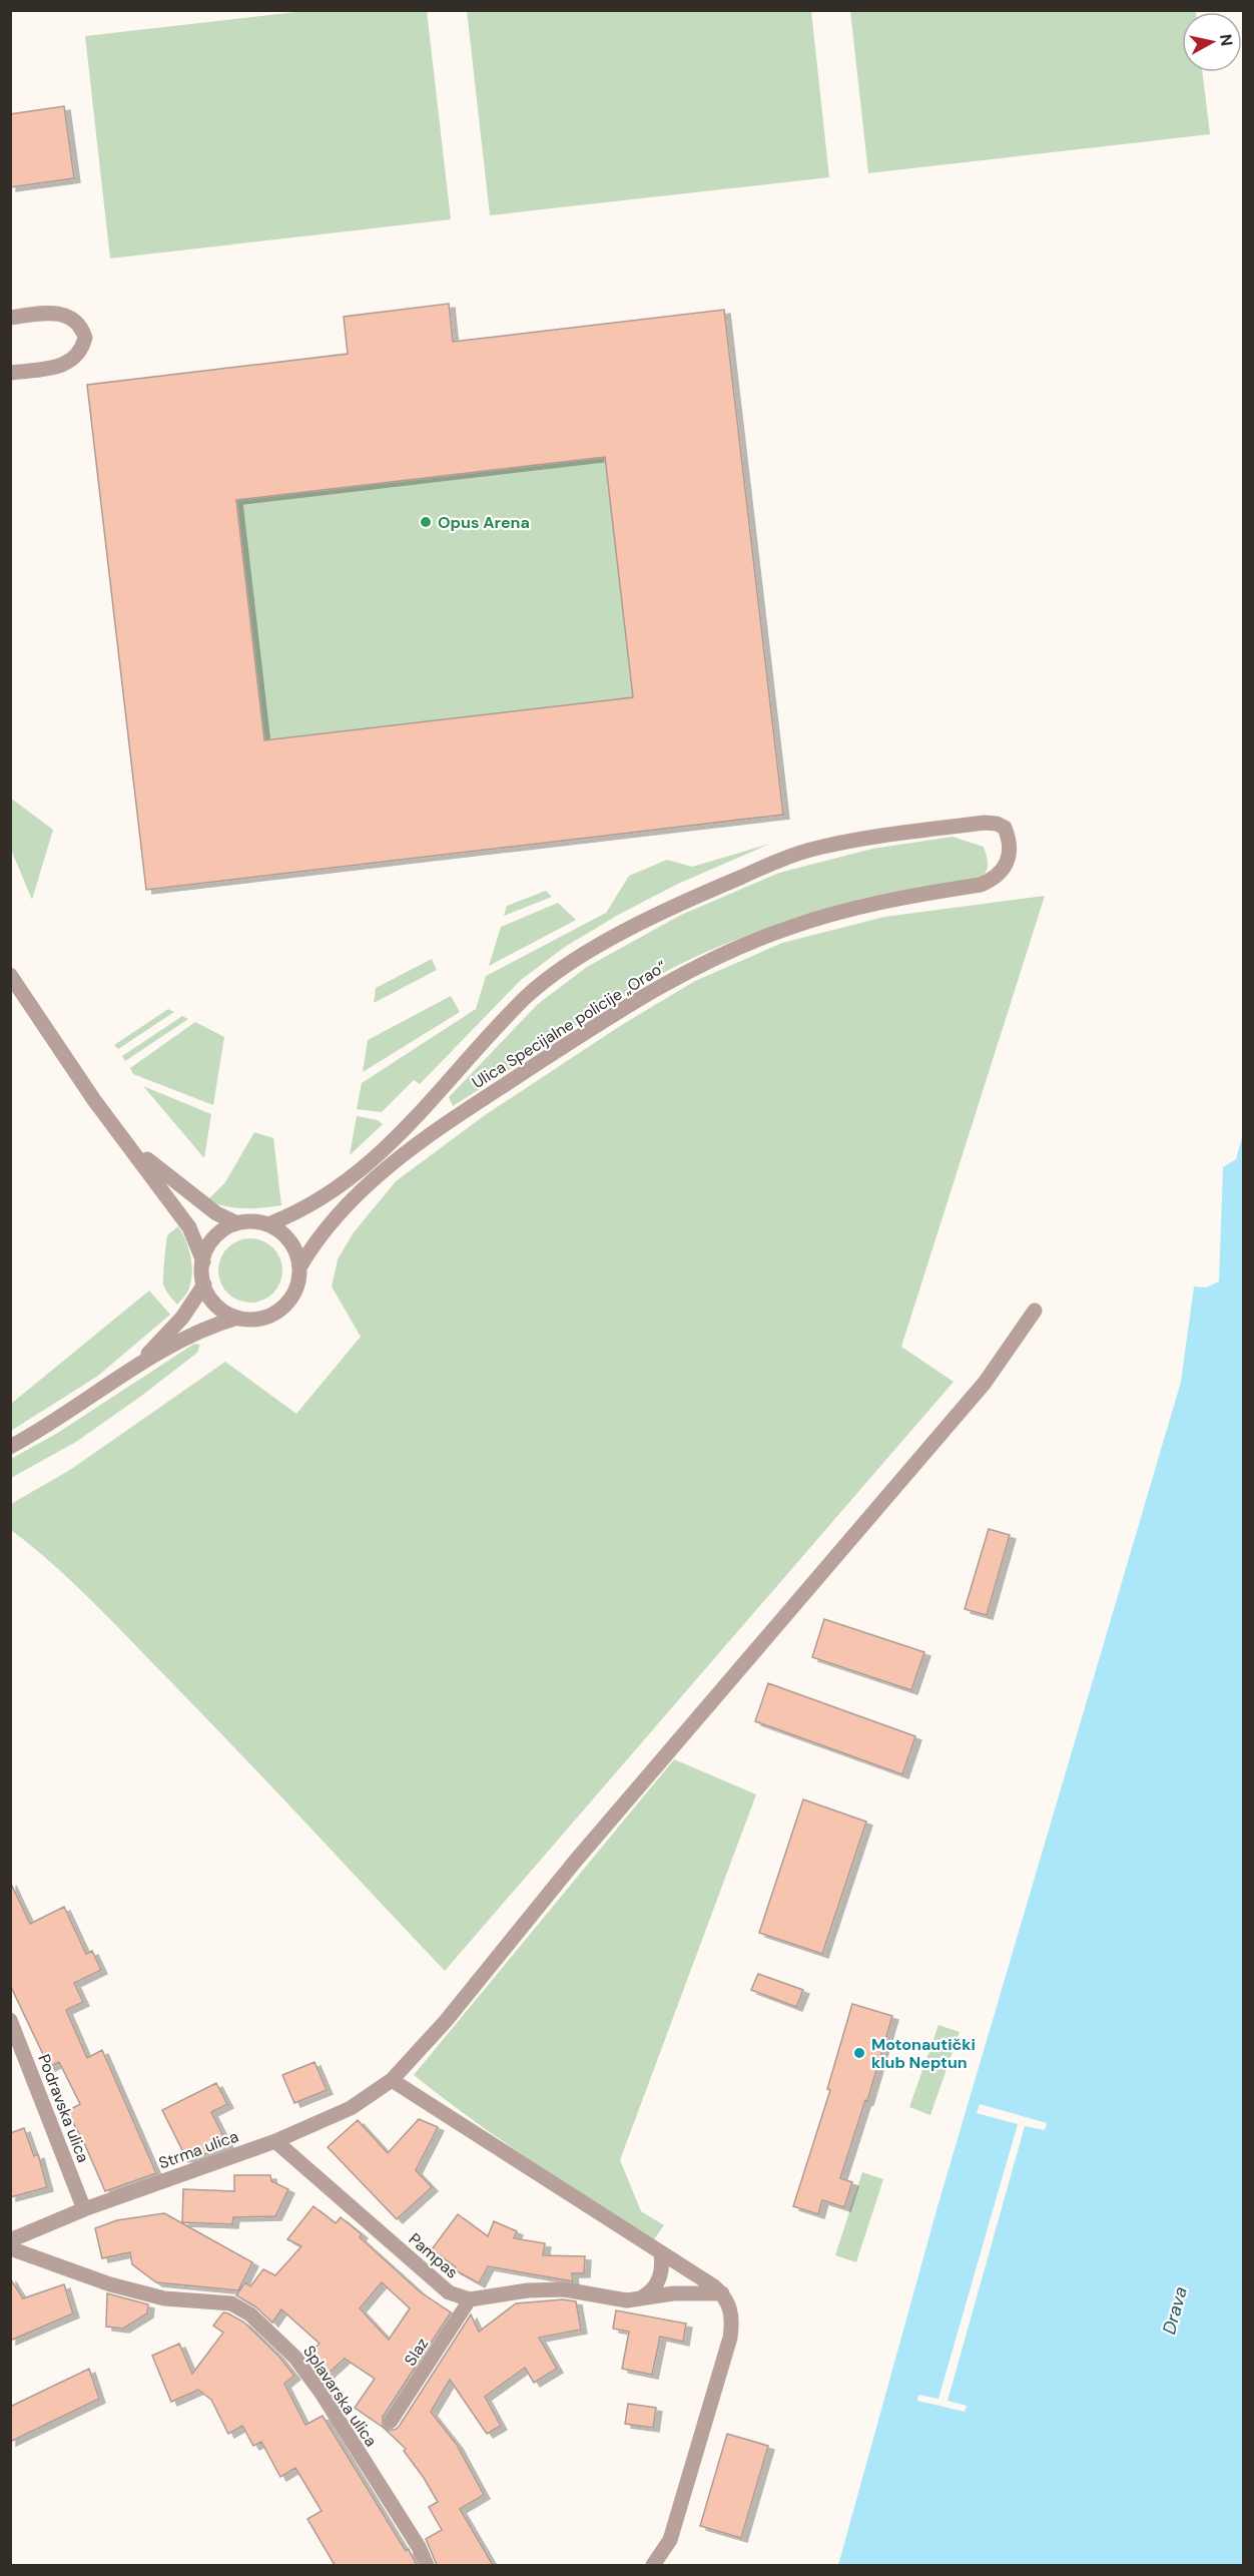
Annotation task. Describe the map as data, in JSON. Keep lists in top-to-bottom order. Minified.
{"streets":{"street":["Ulica Specijalne policije „Orao“","Podravska ulica","Strma ulica","Pampas","Slaz","Splavarska ulica"]},"crossings":[["Podravska ulica","Strma ulica"],["Strma ulica","Pampas"],["Pampas","Slaz"]],"water":["Drava"],"places":["Opus Arena","Motonautički klub Neptun"],"north":"right"}
